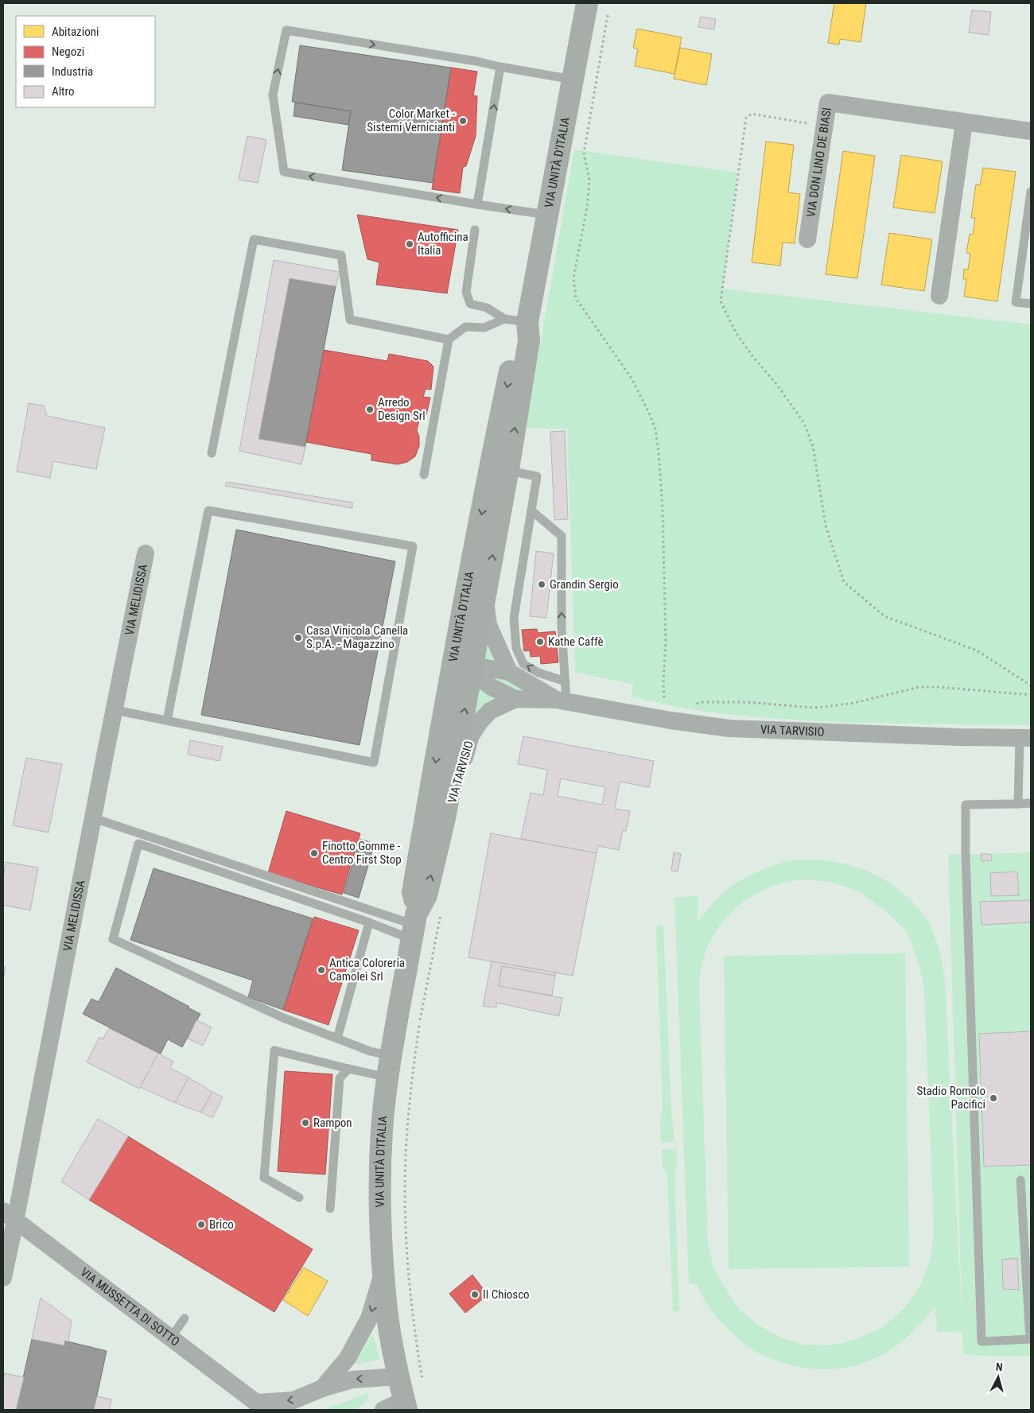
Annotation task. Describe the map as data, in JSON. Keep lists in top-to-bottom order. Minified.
{"streets":{"main road":["VIA UNITÀ D'ITALIA"],"street":["VIA DON LINO DE BIASI","VIA MELIDISSA","VIA TARVISIO","VIA MUSSETTA DI SOTTO"]},"crossings":[["VIA UNITÀ D'ITALIA","VIA TARVISIO"],["VIA UNITÀ D'ITALIA","VIA MUSSETTA DI SOTTO"],["VIA MELIDISSA","VIA MUSSETTA DI SOTTO"]],"one_way":["VIA MUSSETTA DI SOTTO"],"places":["Color Market - Sistemi Vernicianti","Autofficina Italia","Arredo Design Srl","Grandin Sergio","Casa Vinicola Canella S.p.A. - Magazzino","Kathe Caffè","Finotto Gomme - Centro First Stop","Antica Coloreria Camolei Srl","Stadio Romolo Pacifici","Rampon","Brico","Il Chiosco"],"legend":["Abitazioni","Negozi","Industria","Altro"],"north":"top"}
